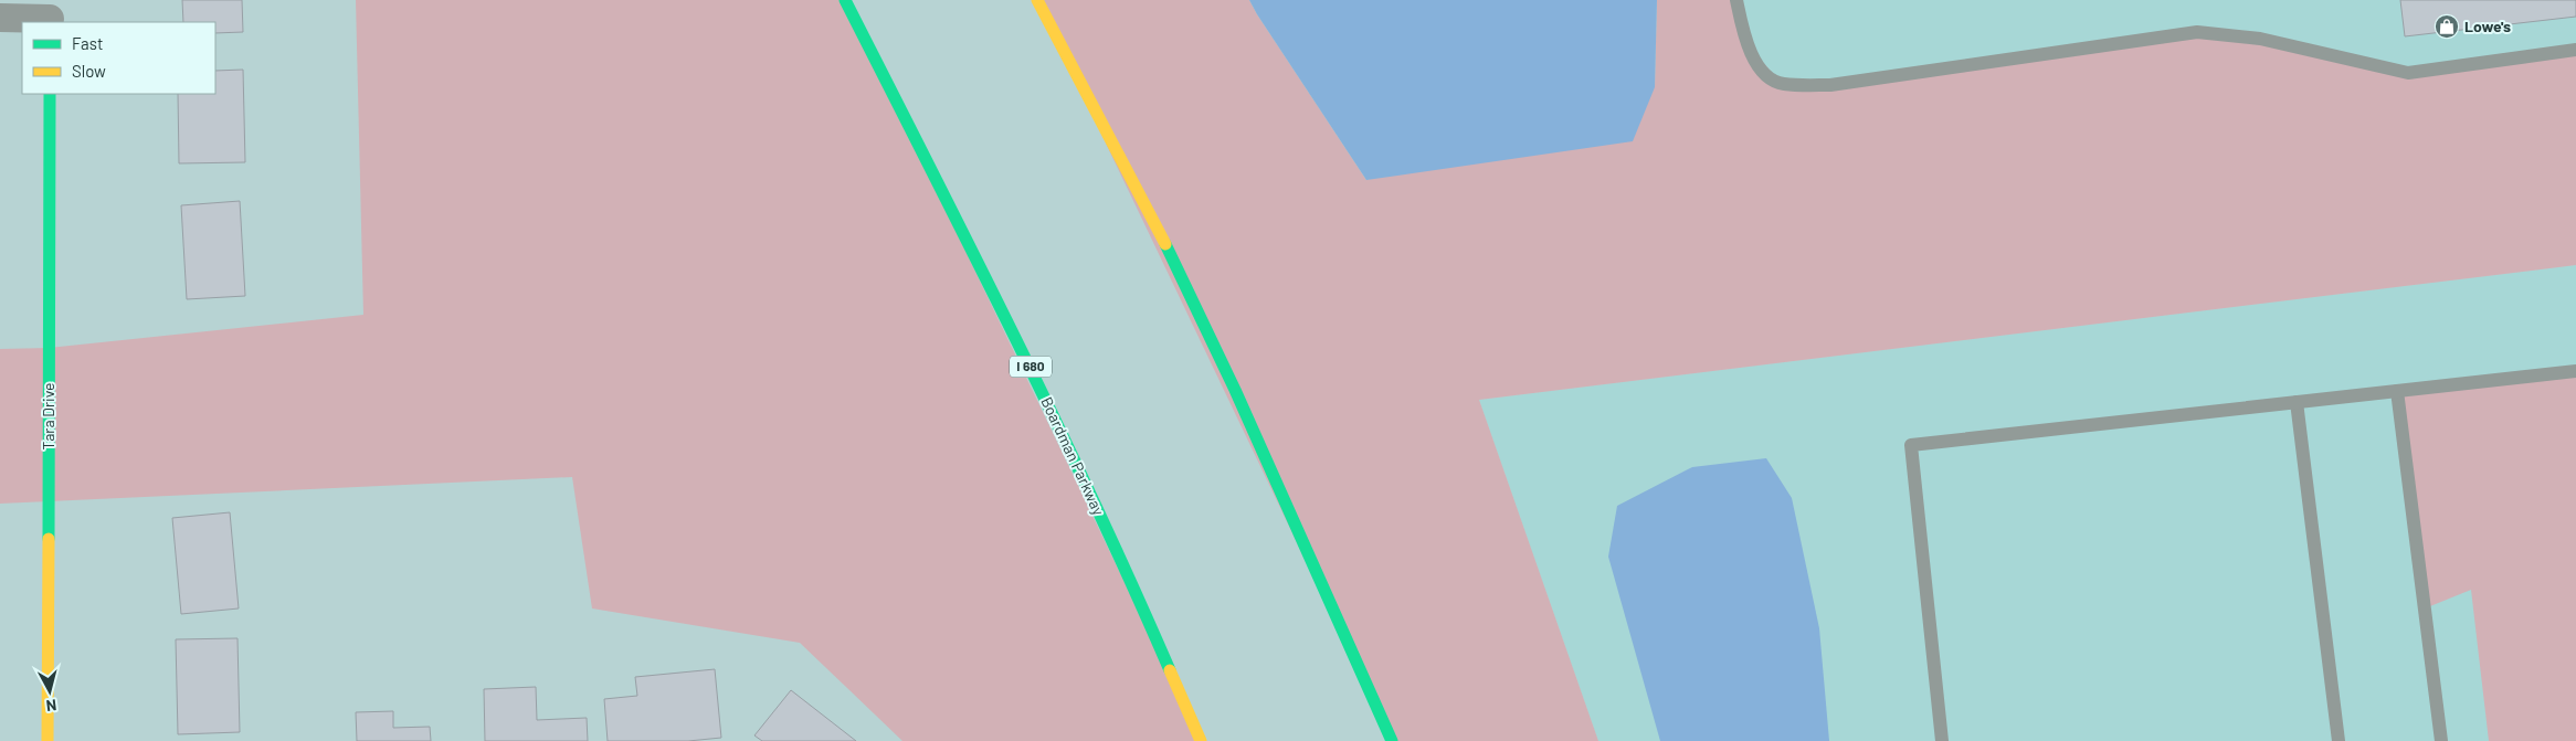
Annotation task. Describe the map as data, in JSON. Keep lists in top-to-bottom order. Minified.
{"streets":{"main road":["I 680","Tara Drive","Boardman Parkway"]},"places":{"shop":["Lowe's"]},"legend":["Fast","Slow"],"north":"bottom"}
